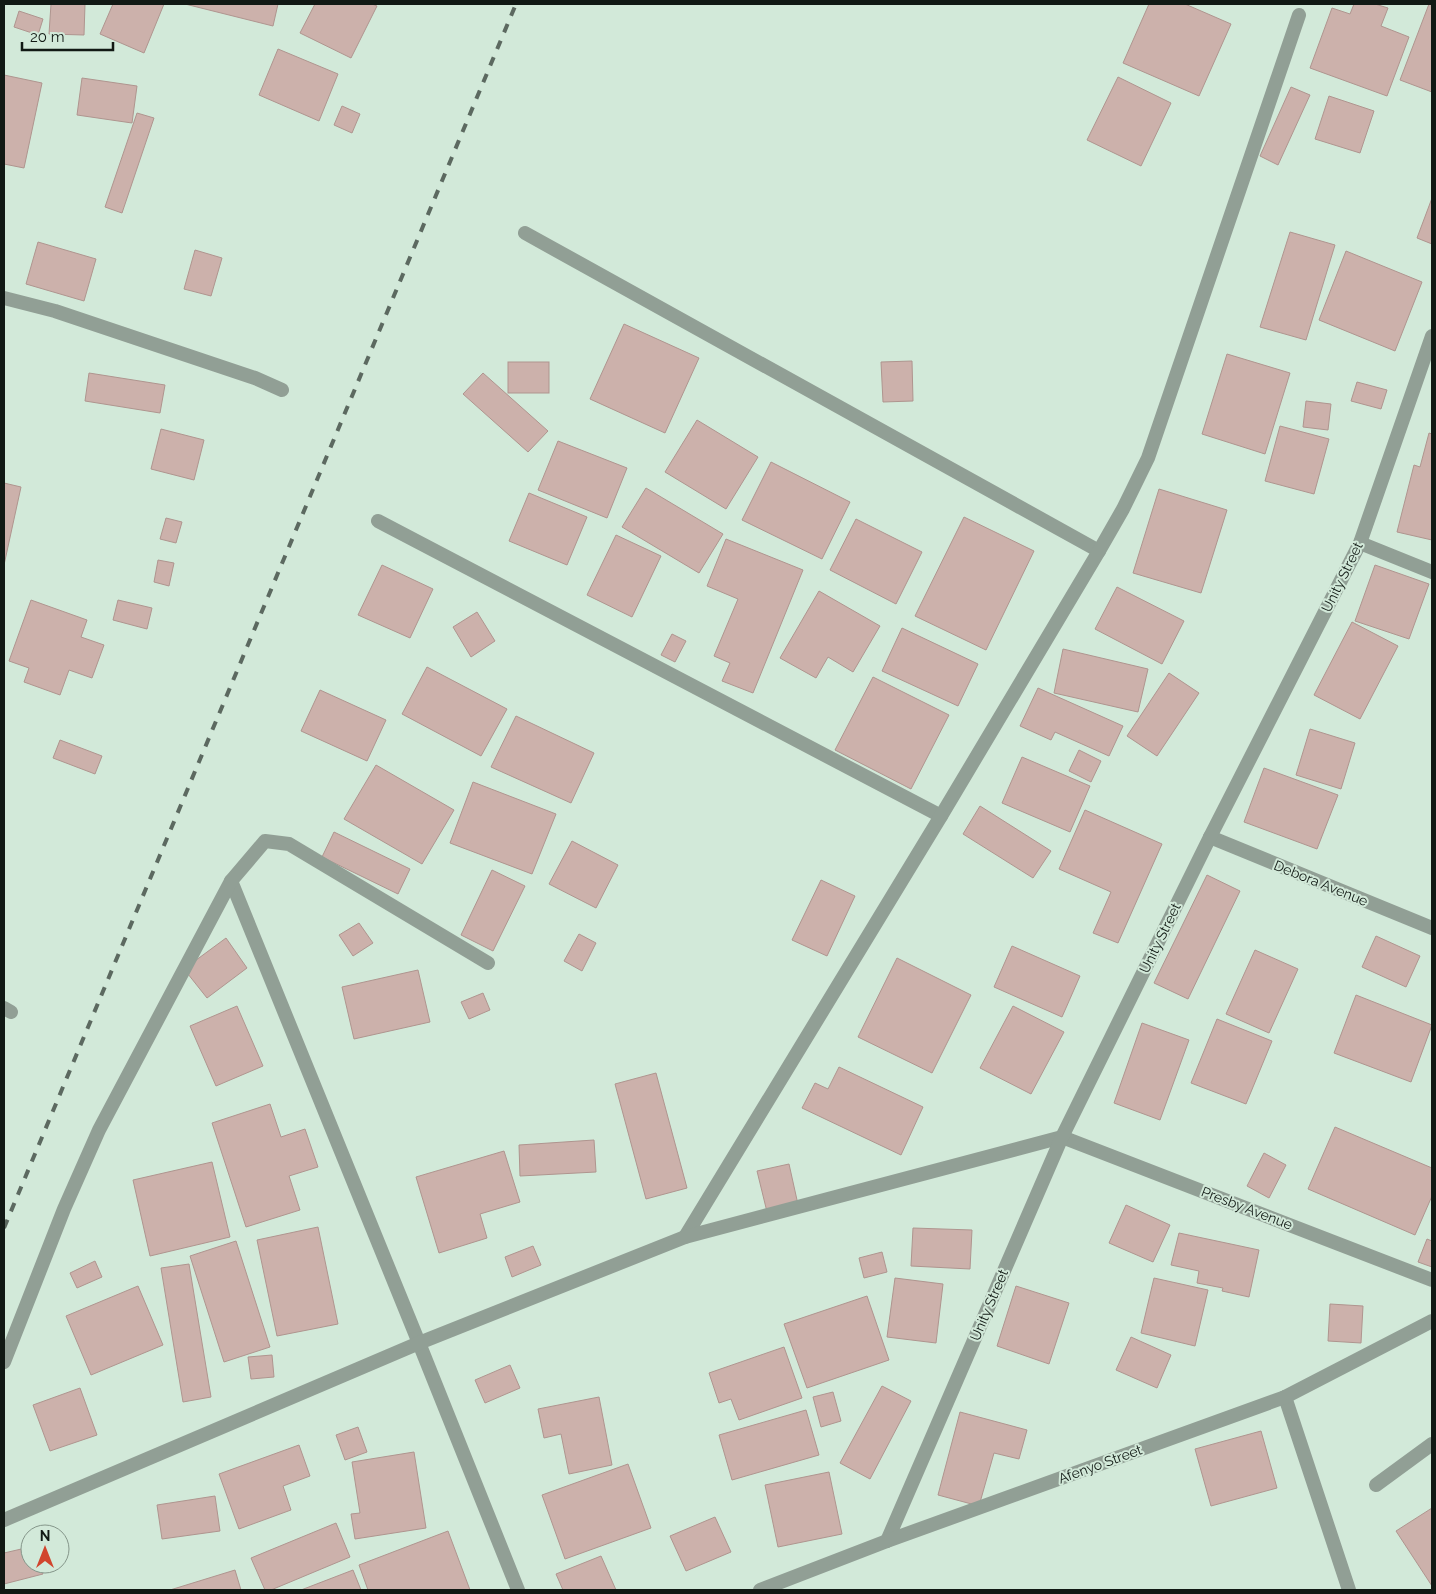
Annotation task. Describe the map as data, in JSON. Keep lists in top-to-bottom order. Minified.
{"streets":{"street":["Unity Street","Debora Avenue","Presby Avenue","Afenyo Street"]},"crossings":[["Unity Street","Debora Avenue"],["Unity Street","Presby Avenue"],["Unity Street","Afenyo Street"]],"scale_bar":"20 m","north":"top"}
